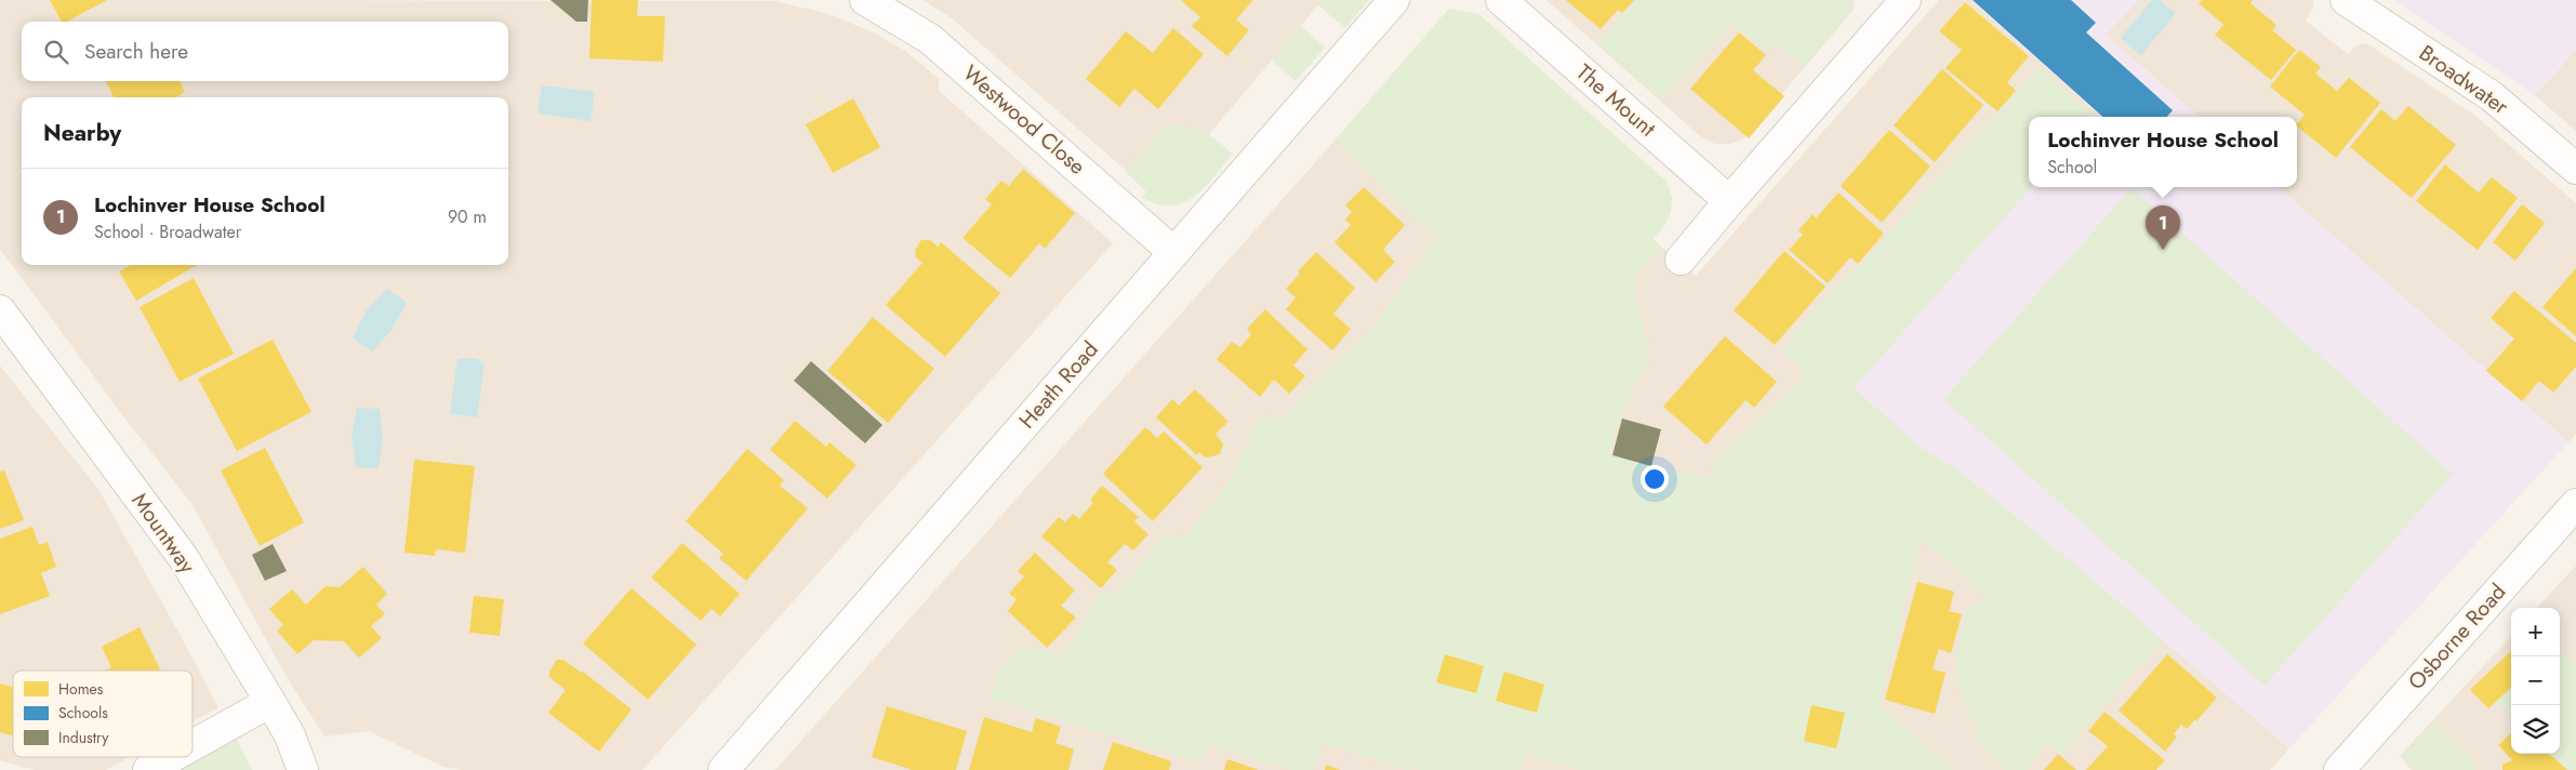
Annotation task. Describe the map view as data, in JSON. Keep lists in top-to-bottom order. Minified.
{"streets":{"street":["Broadwater","The Mount","Westwood Close","Heath Road","Mountway","Osborne Road"]},"crossings":[["Westwood Close","Heath Road"]],"legend":["Homes","Schools","Industry"],"page":{"search":"Search here","heading":"Nearby","popup":["Lochinver House School","School"],"list":[{"mark":"1","name":"Lochinver House School","note":"School · Broadwater","value":"90 m"}],"pins":"1","map_buttons":["+","−"]}}
